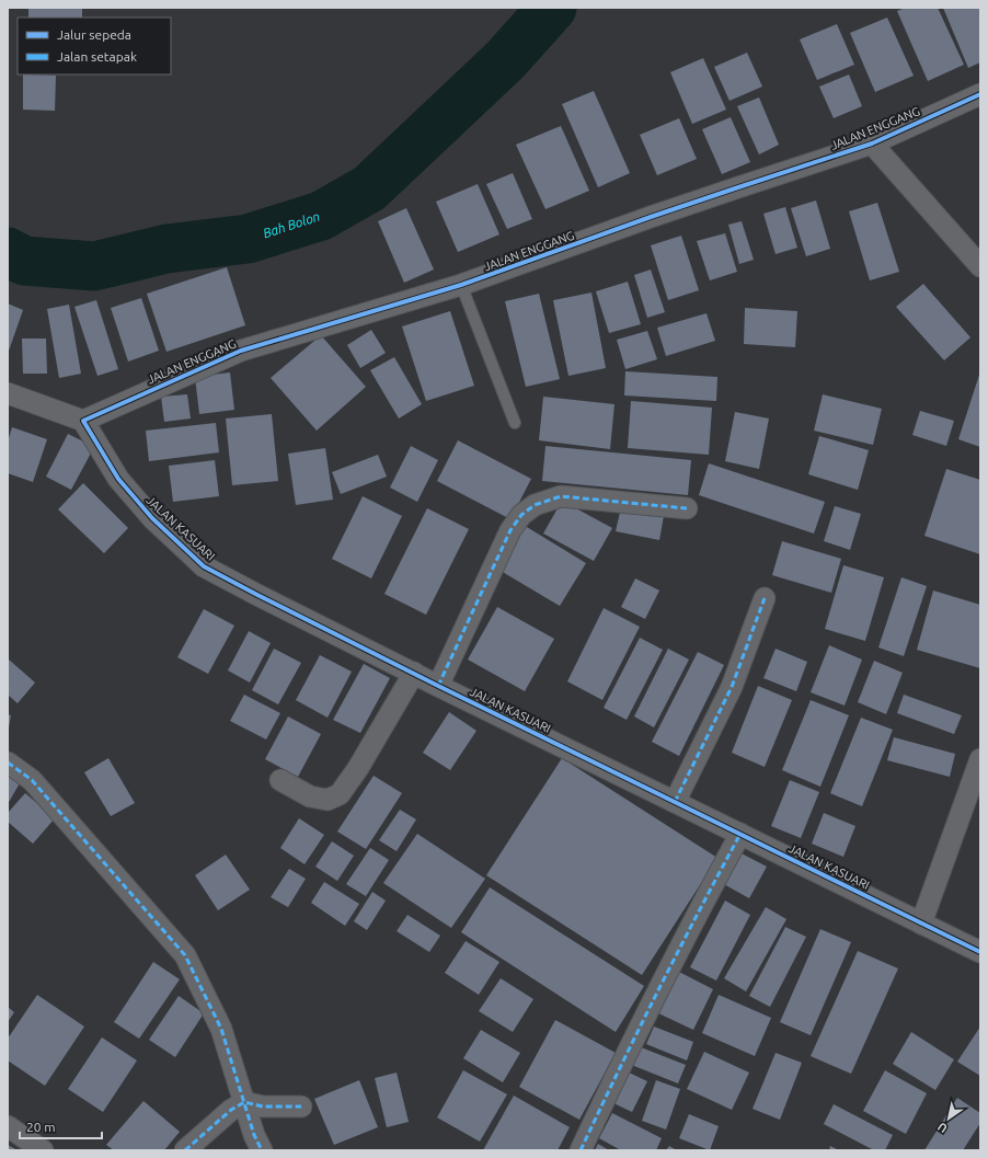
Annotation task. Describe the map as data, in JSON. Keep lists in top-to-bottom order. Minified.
{"streets":{"street":["JALAN ENGGANG","JALAN KASUARI"]},"crossings":[["JALAN ENGGANG","JALAN KASUARI"]],"water":["Bah Bolon"],"legend":["Jalur sepeda","Jalan setapak"],"scale_bar":"20 m","north":"bottom left"}
